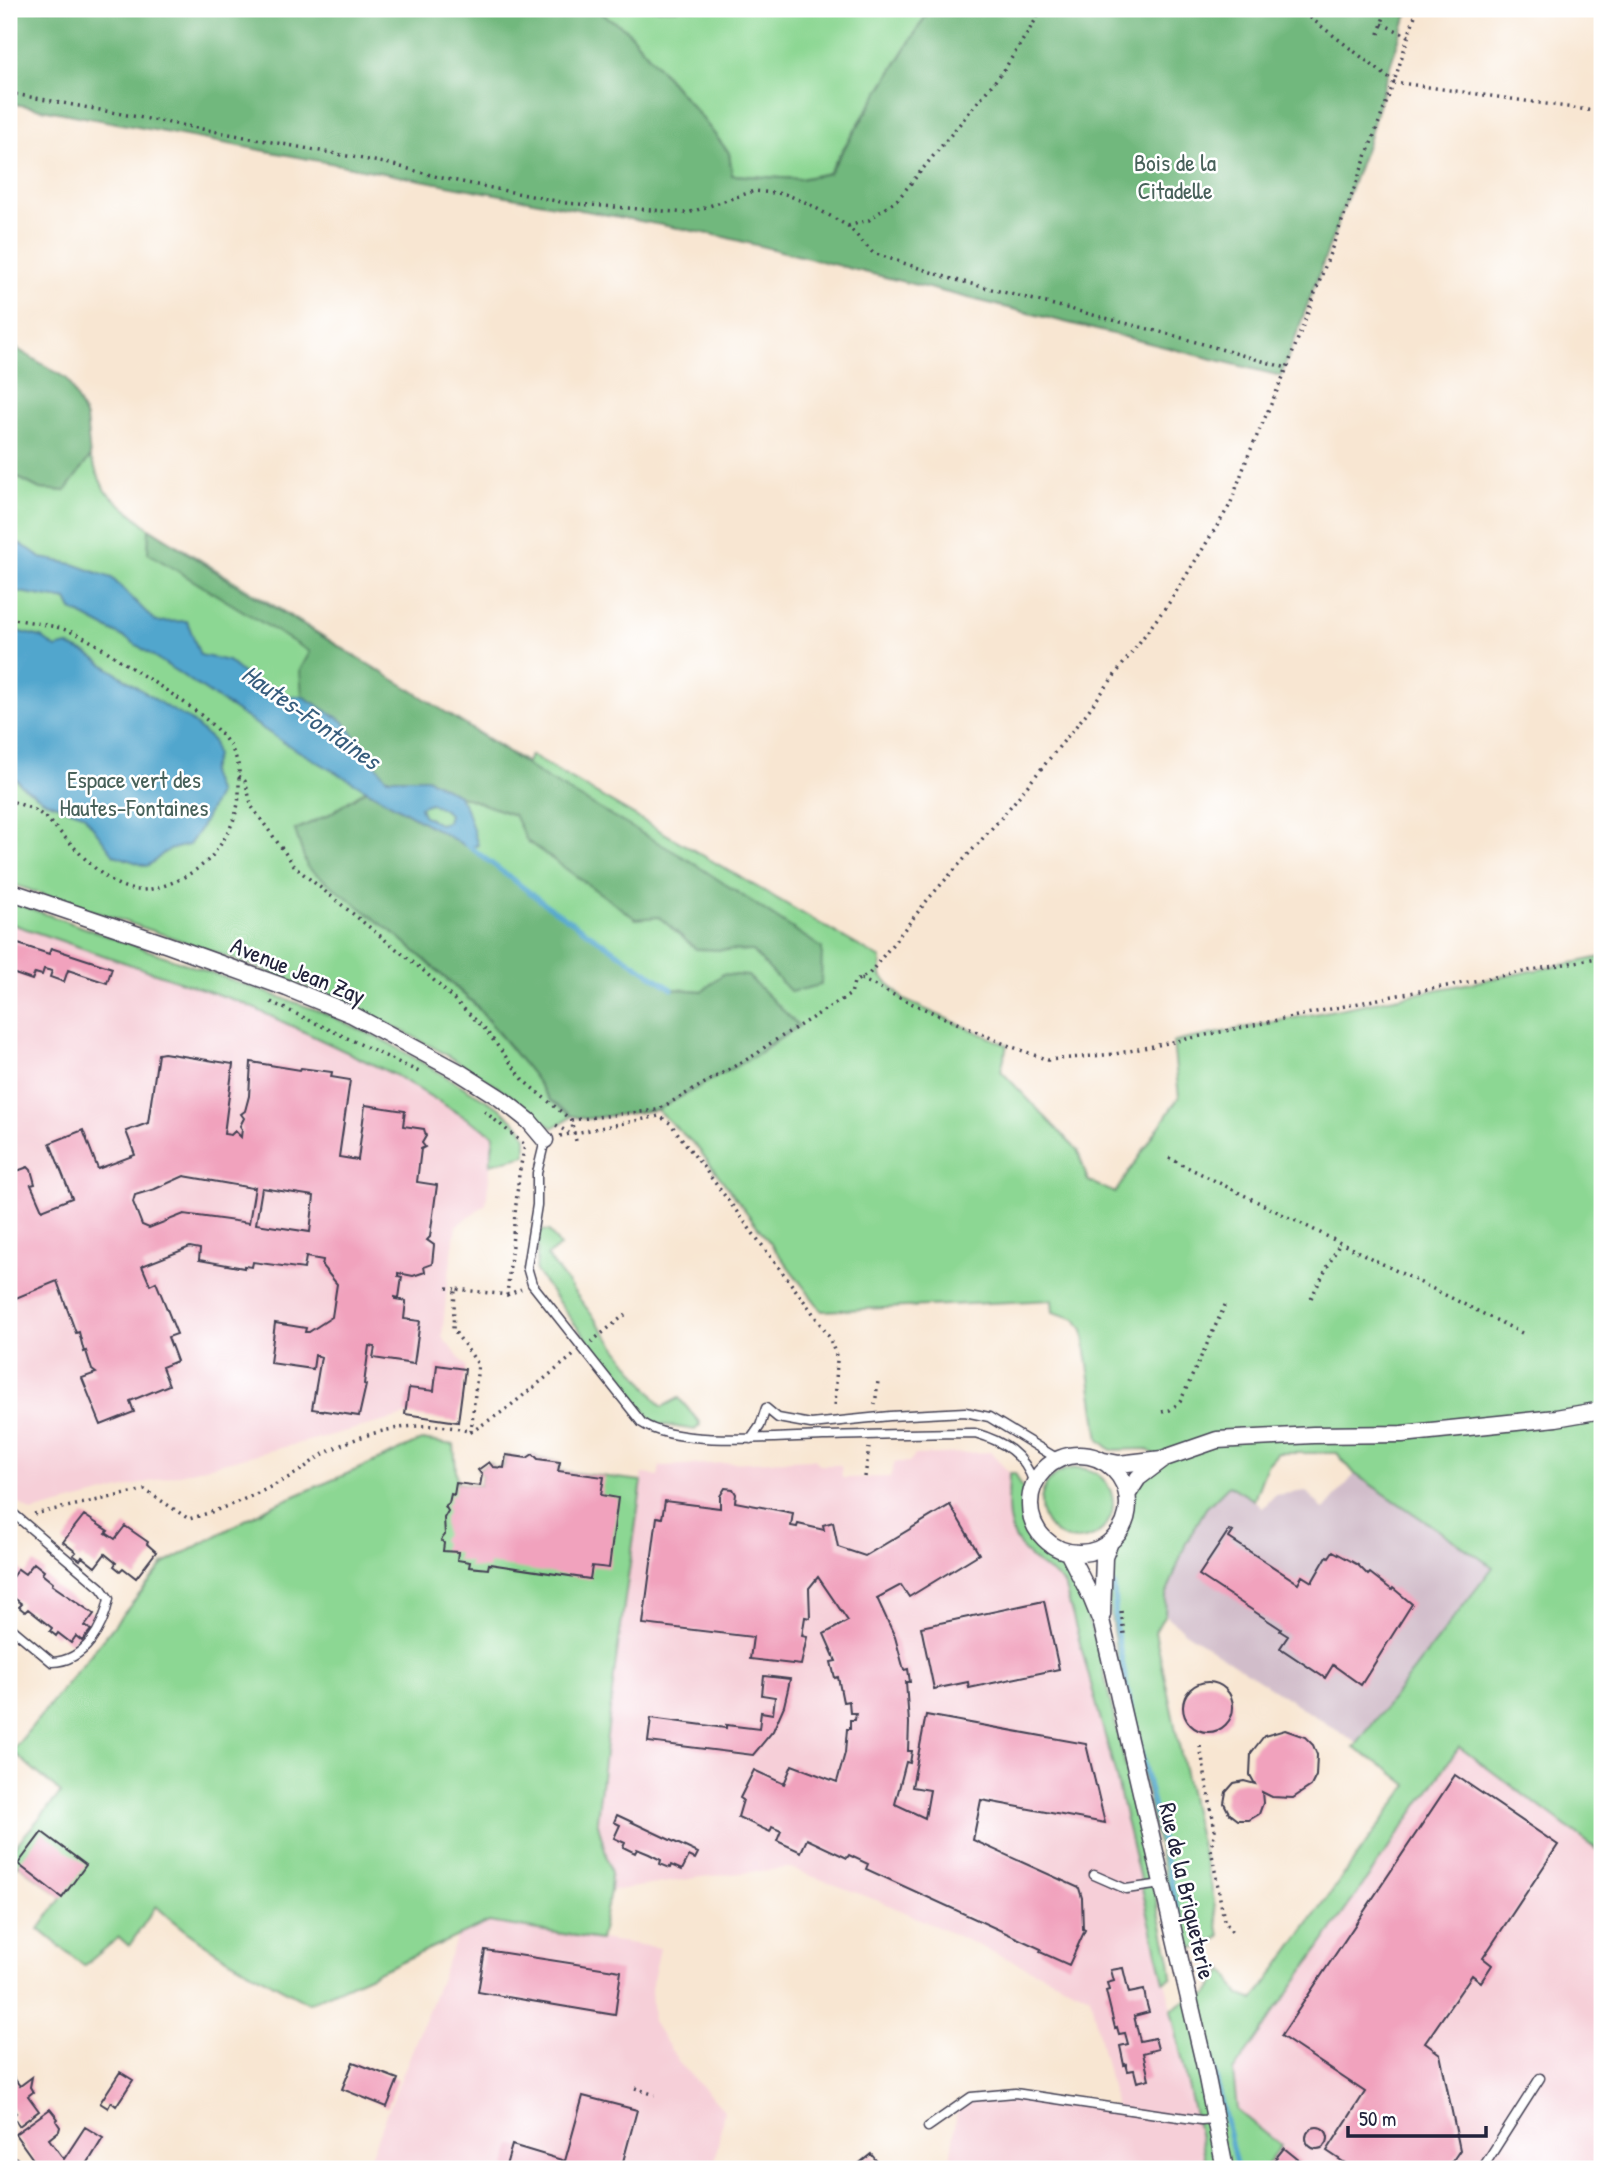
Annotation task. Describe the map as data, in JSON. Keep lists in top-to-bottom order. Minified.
{"streets":{"street":["Avenue Jean Zay","Rue de la Briqueterie"]},"water":["Hautes-Fontaines"],"parks":["Bois de la Citadelle","Espace vert des Hautes-Fontaines"],"scale_bar":"50 m"}
